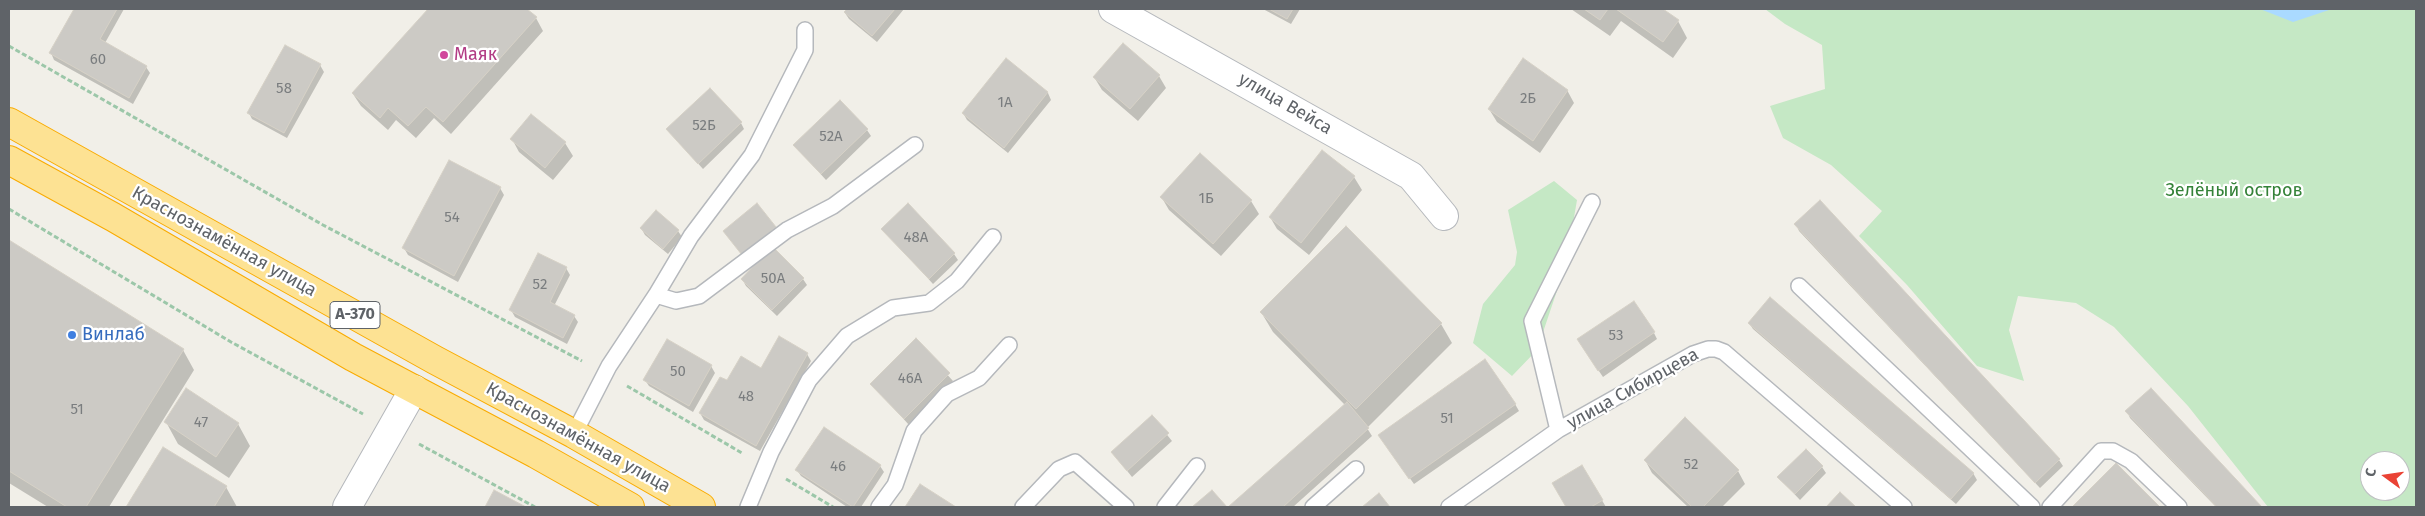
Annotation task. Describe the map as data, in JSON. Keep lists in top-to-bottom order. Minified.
{"streets":{"highway":["Краснознамённая улица","А-370"],"street":["улица Вейса"],"lane":["улица Сибирцева"]},"parks":["Зелёный остров"],"places":["Маяк","Винлаб"],"house_numbers":["60","58","2Б","1А","52Б","52А","1Б","54","48А","50А","52","53","50","46А","48","51","51","47","52","46"],"north":"left"}
